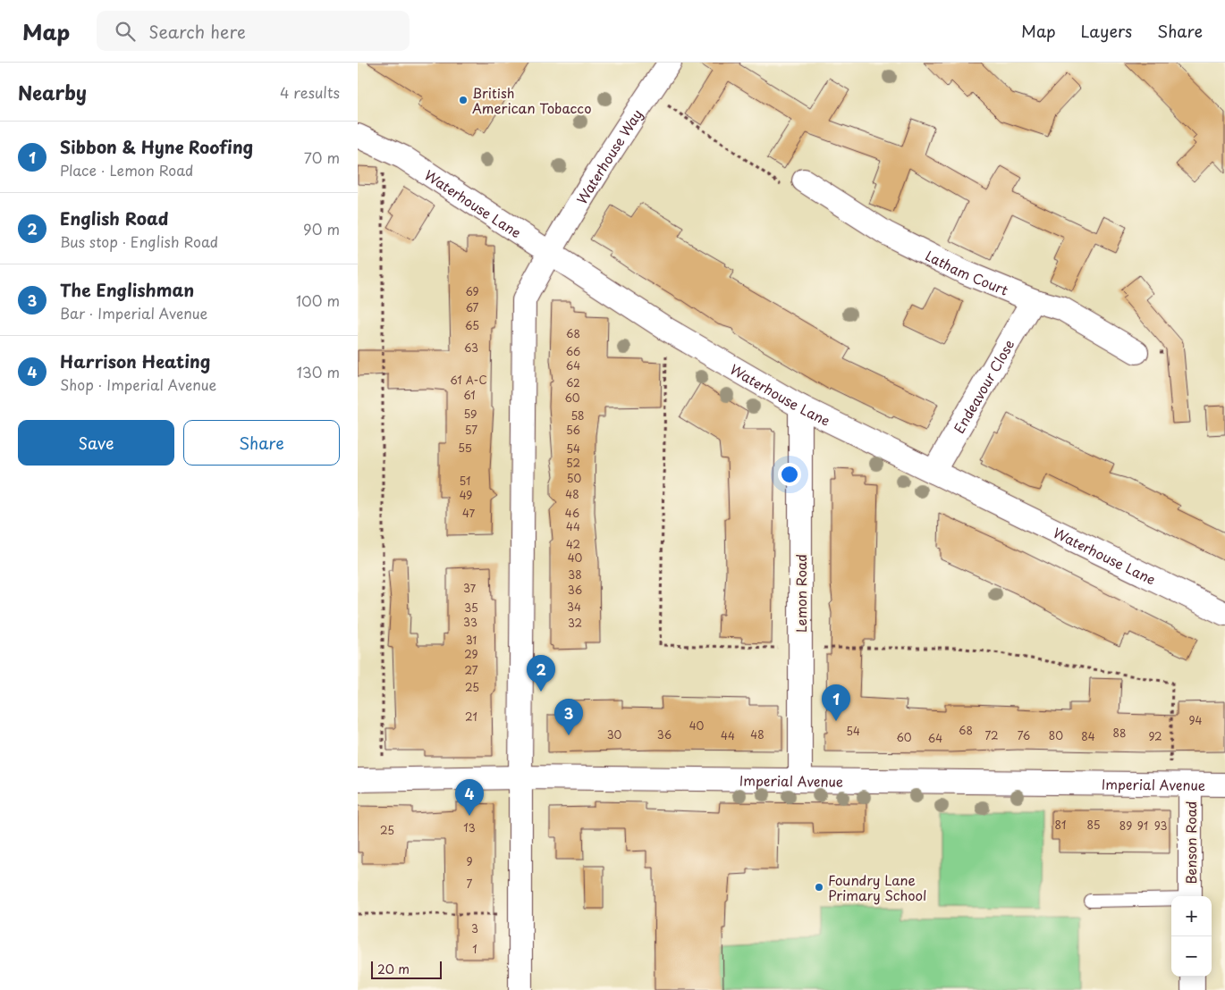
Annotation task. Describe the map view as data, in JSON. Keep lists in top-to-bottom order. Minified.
{"streets":{"street":["Waterhouse Way","Waterhouse Lane","Latham Court","Endeavour Close","Lemon Road","Imperial Avenue","Benson Road"]},"crossings":[["Waterhouse Way","Waterhouse Lane"],["Waterhouse Way","Imperial Avenue"],["Waterhouse Lane","Endeavour Close"],["Waterhouse Lane","Lemon Road"],["Latham Court","Endeavour Close"],["Lemon Road","Imperial Avenue"],["Imperial Avenue","Benson Road"]],"places":["British American Tobacco","Foundry Lane Primary School"],"house_numbers":["69","67","65","68","63","66","64","61 A-C","62","61","60","59","58","57","56","55","54","52","50","51","48","49","47","46","44","42","40","38","37","36","34","35","33","32","31","29","27","25","21","94","40","68","54","88","30","36","48","44","72","76","80","84","92","60","64","81","85","89","91","93","13","25","9","7","3","1"],"scale_bar":"20 m","page":{"header":"Map","search":"Search here","nav":["Map","Layers","Share"],"heading":["Nearby","4 results"],"list":[{"mark":"1","name":"Sibbon & Hyne Roofing","note":"Place · Lemon Road","value":"70 m"},{"mark":"2","name":"English Road","note":"Bus stop · English Road","value":"90 m"},{"mark":"3","name":"The Englishman","note":"Bar · Imperial Avenue","value":"100 m"},{"mark":"4","name":"Harrison Heating","note":"Shop · Imperial Avenue","value":"130 m"}],"buttons":["Save","Share"],"pins":["2","1","3","4"],"map_buttons":["+","−"],"scale":"20 m"}}
